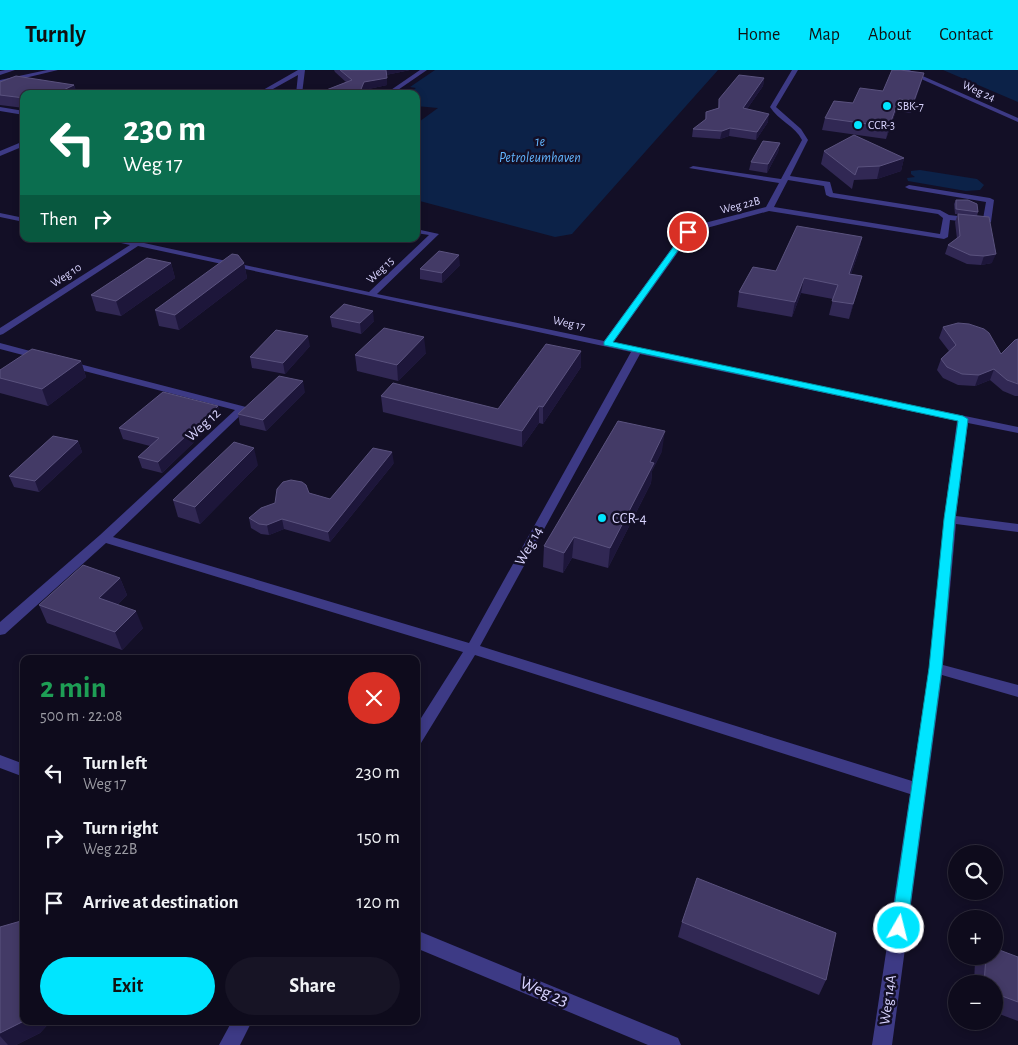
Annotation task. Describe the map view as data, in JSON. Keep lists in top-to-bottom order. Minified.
{"streets":{"lane":["Weg 24","Weg 22B","Weg 15","Weg 10","Weg 17","Weg 12","Weg 14","Weg 23","Weg 14A"]},"crossings":[["Weg 22B","Weg 17"],["Weg 15","Weg 17"],["Weg 17","Weg 14"],["Weg 17","Weg 14A"]],"water":["1e Petroleumhaven"],"places":["SBK-7","CCR-3","CCR-4"],"page":{"header":"Turnly","nav":["Home","Map","About","Contact"],"turn":["230 m","Weg 17"],"then":"Then","heading":["2 min","500 m · 22:08"],"list":[{"name":"Turn left","note":"Weg 17","value":"230 m"},{"name":"Turn right","note":"Weg 22B","value":"150 m"},{"name":"Arrive at destination","value":"120 m"}],"map_buttons":["+","−"],"buttons":["Exit","Share"]}}
